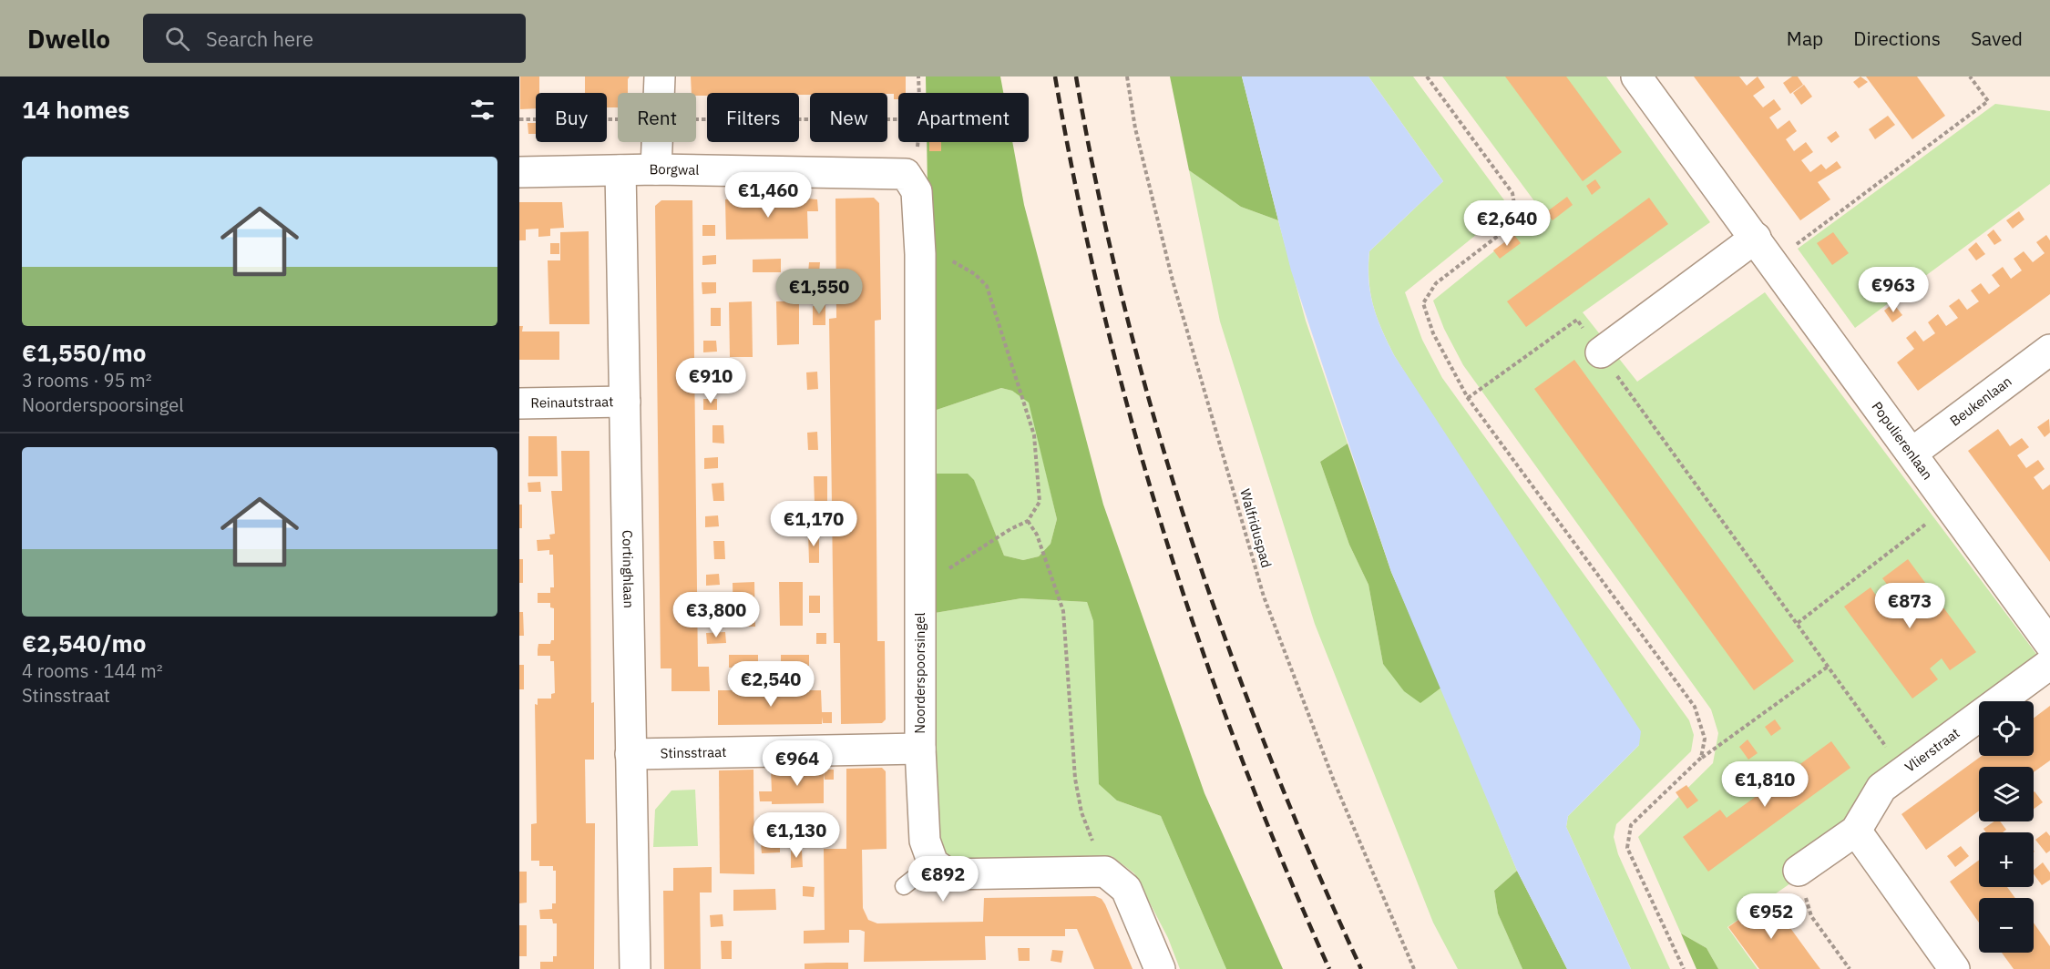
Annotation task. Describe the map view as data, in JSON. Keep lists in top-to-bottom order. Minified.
{"streets":{"street":["Borgwal","Beukenlaan","Reinautstraat","Populierenlaan","Cortinghlaan","Noorderspoorsingel","Vlierstraat","Stinsstraat"],"path":["Walfriduspad"]},"crossings":[["Borgwal","Cortinghlaan"],["Borgwal","Noorderspoorsingel"],["Beukenlaan","Populierenlaan"],["Reinautstraat","Cortinghlaan"],["Cortinghlaan","Stinsstraat"],["Noorderspoorsingel","Stinsstraat"]],"page":{"header":"Dwello","search":"Search here","nav":["Map","Directions","Saved"],"heading":"14 homes","chip":["Buy","Rent","Filters","New","Apartment"],"list":[{"name":"€1,550/mo","note":"3 rooms · 95 m² · Noorderspoorsingel"},{"name":"€2,540/mo","note":"4 rooms · 144 m² · Stinsstraat"}],"price":["€1,460","€2,640","€963","€1,550","€910","€1,170","€873","€3,800","€2,540","€964","€1,810","€1,130","€892","€952"],"map_buttons":["+","−"]}}
